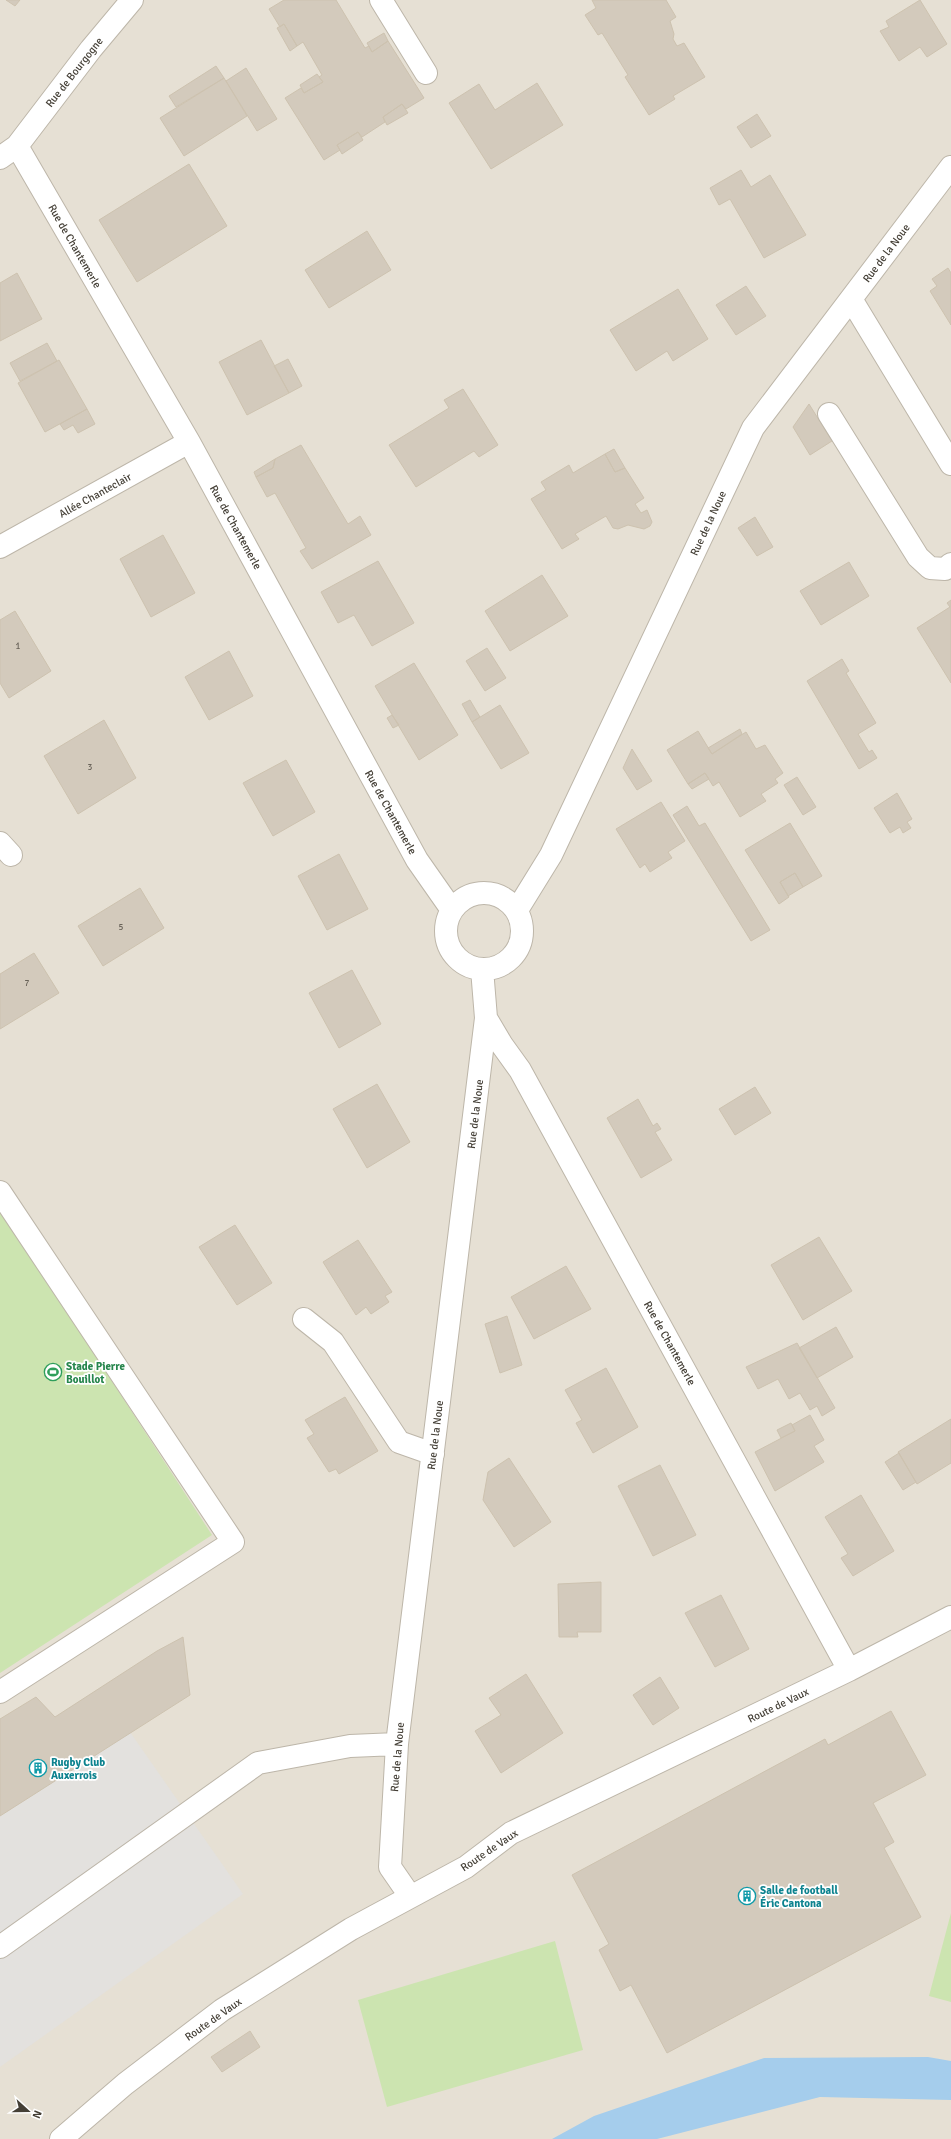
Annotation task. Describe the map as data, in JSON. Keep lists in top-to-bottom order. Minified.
{"streets":{"street":["Rue de Bourgogne","Rue de Chantemerle","Rue de la Noue","Allée Chanteclair","Route de Vaux"]},"crossings":[["Rue de Bourgogne","Rue de Chantemerle"],["Rue de Chantemerle","Rue de la Noue"],["Rue de Chantemerle","Allée Chanteclair"],["Rue de Chantemerle","Route de Vaux"],["Rue de la Noue","Route de Vaux"]],"places":{"sports":["Stade Pierre Bouillot"],"building":["Rugby Club Auxerrois","Salle de football Éric Cantona"]},"house_numbers":["1","3","5","7"],"north":"right"}
